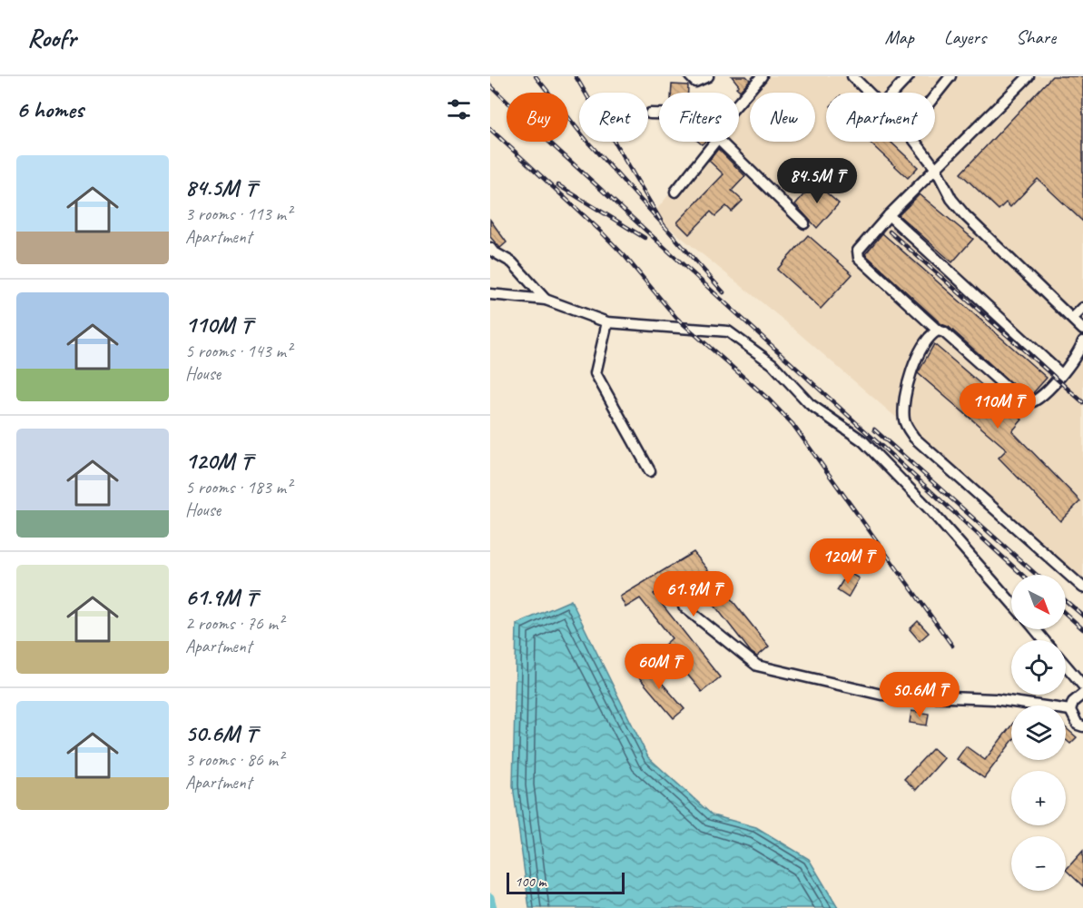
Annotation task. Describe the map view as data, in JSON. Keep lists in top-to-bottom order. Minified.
{"scale_bar":"100 m","north":"bottom right","page":{"header":"Roofr","nav":["Map","Layers","Share"],"heading":"6 homes","chip":["Buy","Rent","Filters","New","Apartment"],"list":[{"name":"84.5M ₸","note":"3 rooms · 113 m² · Apartment"},{"name":"110M ₸","note":"5 rooms · 143 m² · House"},{"name":"120M ₸","note":"5 rooms · 183 m² · House"},{"name":"61.9M ₸","note":"2 rooms · 76 m² · Apartment"},{"name":"50.6M ₸","note":"3 rooms · 86 m² · Apartment"}],"price":["84.5M ₸","110M ₸","120M ₸","61.9M ₸","60M ₸","50.6M ₸"],"map_buttons":["+","−"],"scale":"100 m"}}
